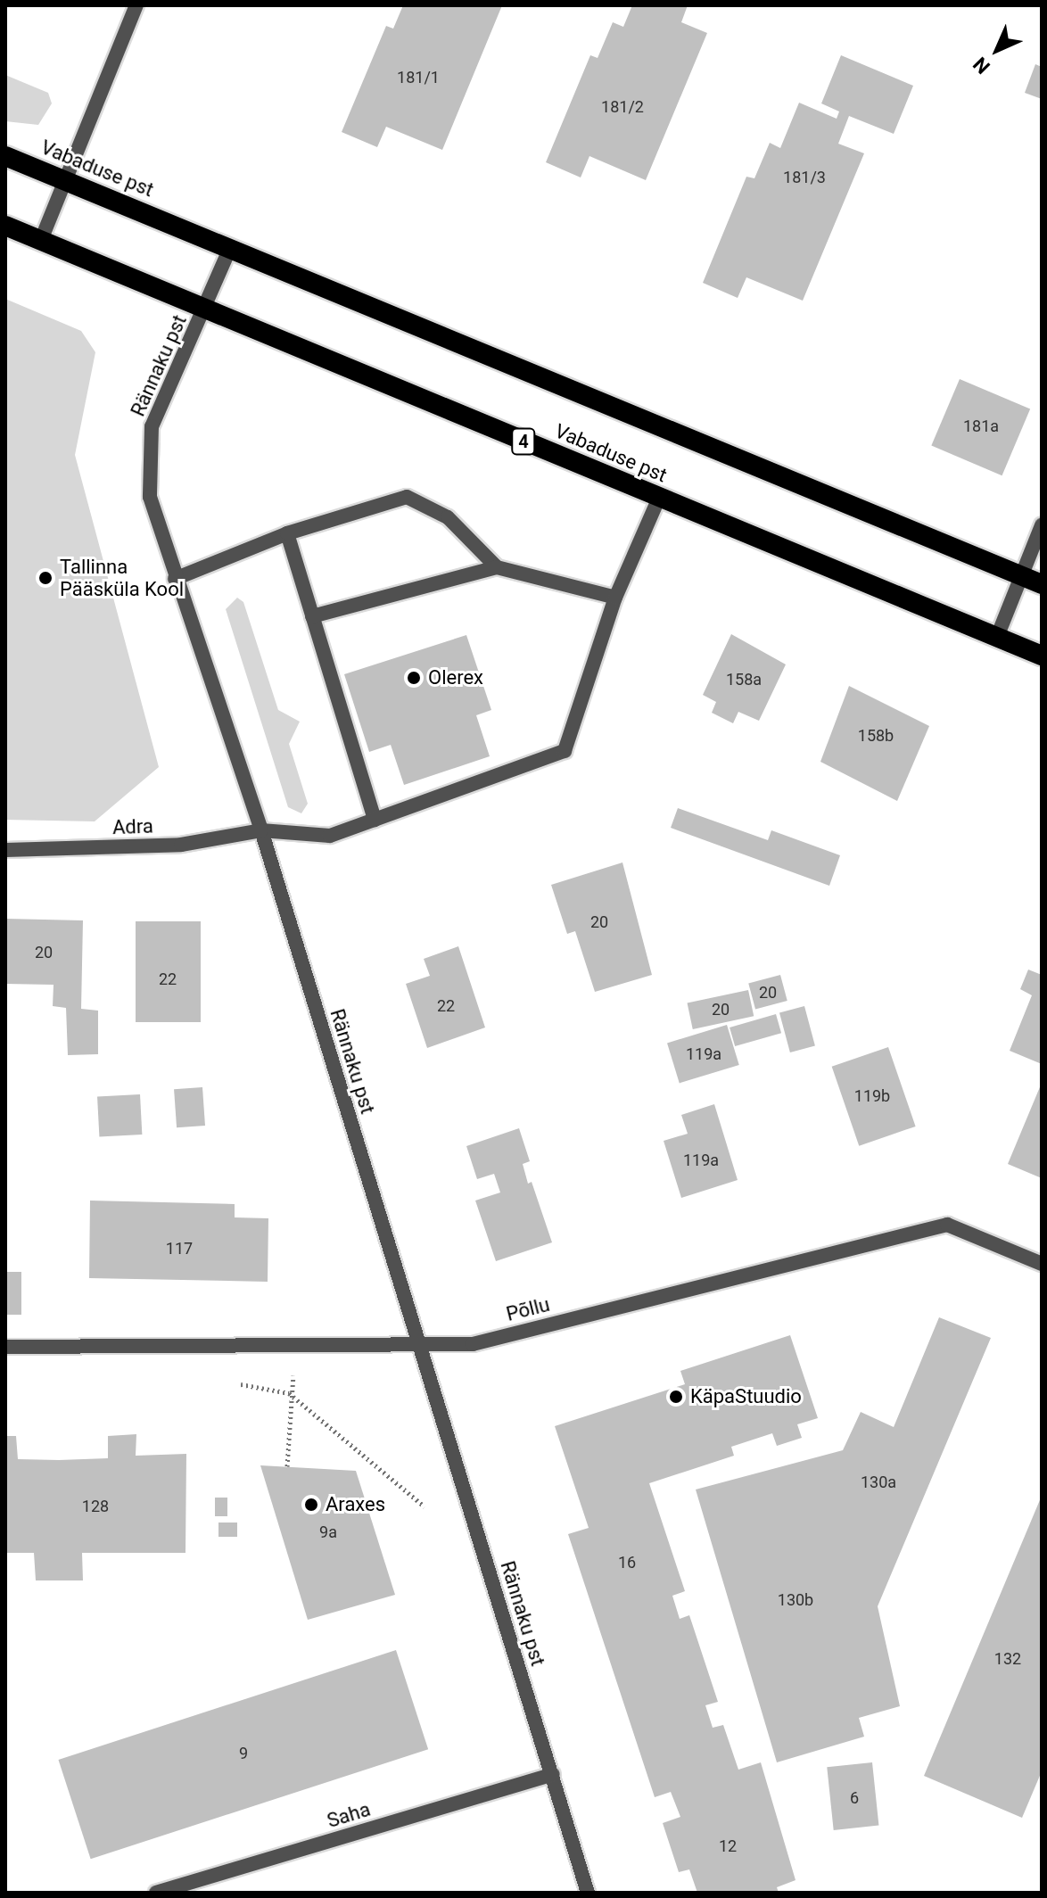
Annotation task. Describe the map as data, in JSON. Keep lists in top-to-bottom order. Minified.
{"streets":{"highway":["Vabaduse pst","4"],"street":["Rännaku pst","Adra","Põllu","Saha"]},"crossings":[["Vabaduse pst","Rännaku pst"],["Rännaku pst","Adra"],["Rännaku pst","Põllu"],["Rännaku pst","Saha"]],"places":["Tallinna Pääsküla Kool","Olerex","KäpaStuudio","Araxes"],"house_numbers":["181/1","181/2","181/3","181a","158a","158b","20","20","22","20","22","20","119a","119b","119a","117","130a","128","9a","16","130b","132","9","6","12"],"north":"bottom left"}
